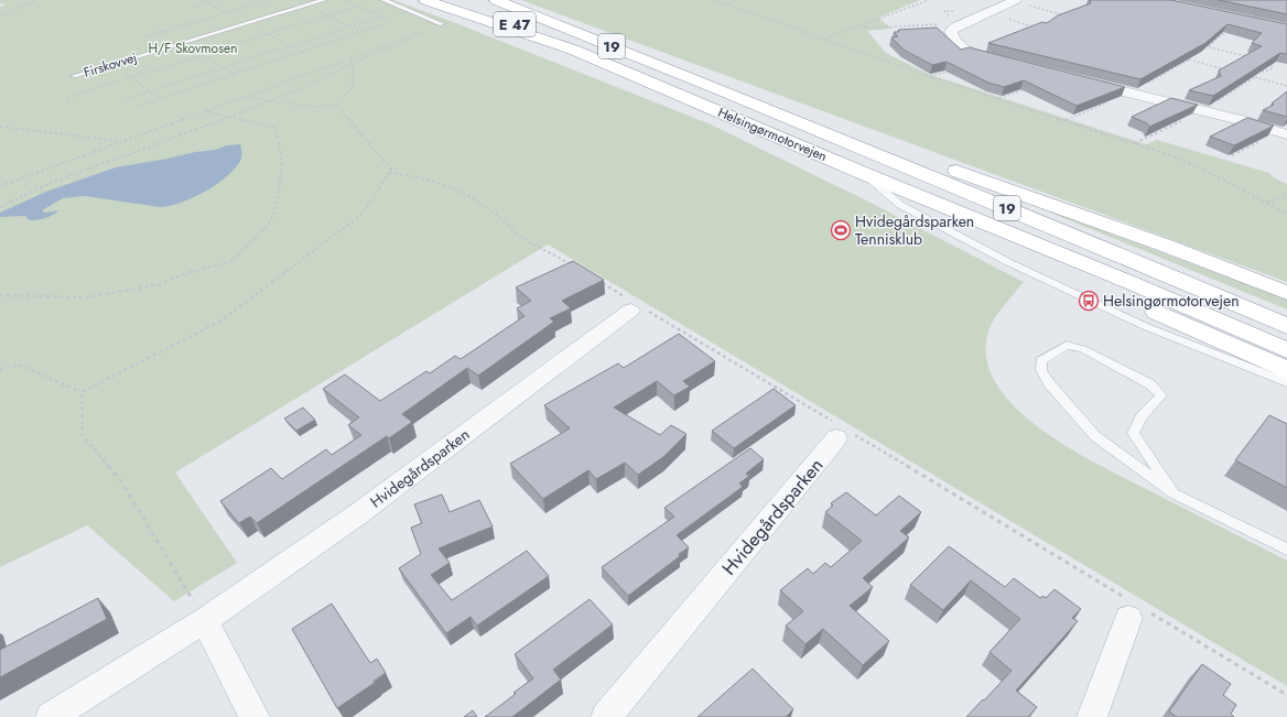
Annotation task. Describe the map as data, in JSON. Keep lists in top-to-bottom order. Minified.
{"streets":{"highway":["E 47","19","Helsingørmotorvejen"],"street":["Hvidegårdsparken"],"lane":["Firskovvej"]},"crossings":[["E 47","Helsingørmotorvejen"]],"parks":["H/F Skovmosen"],"places":{"sports":["Hvidegårdsparken Tennisklub"],"bus stop":["Helsingørmotorvejen"]}}
